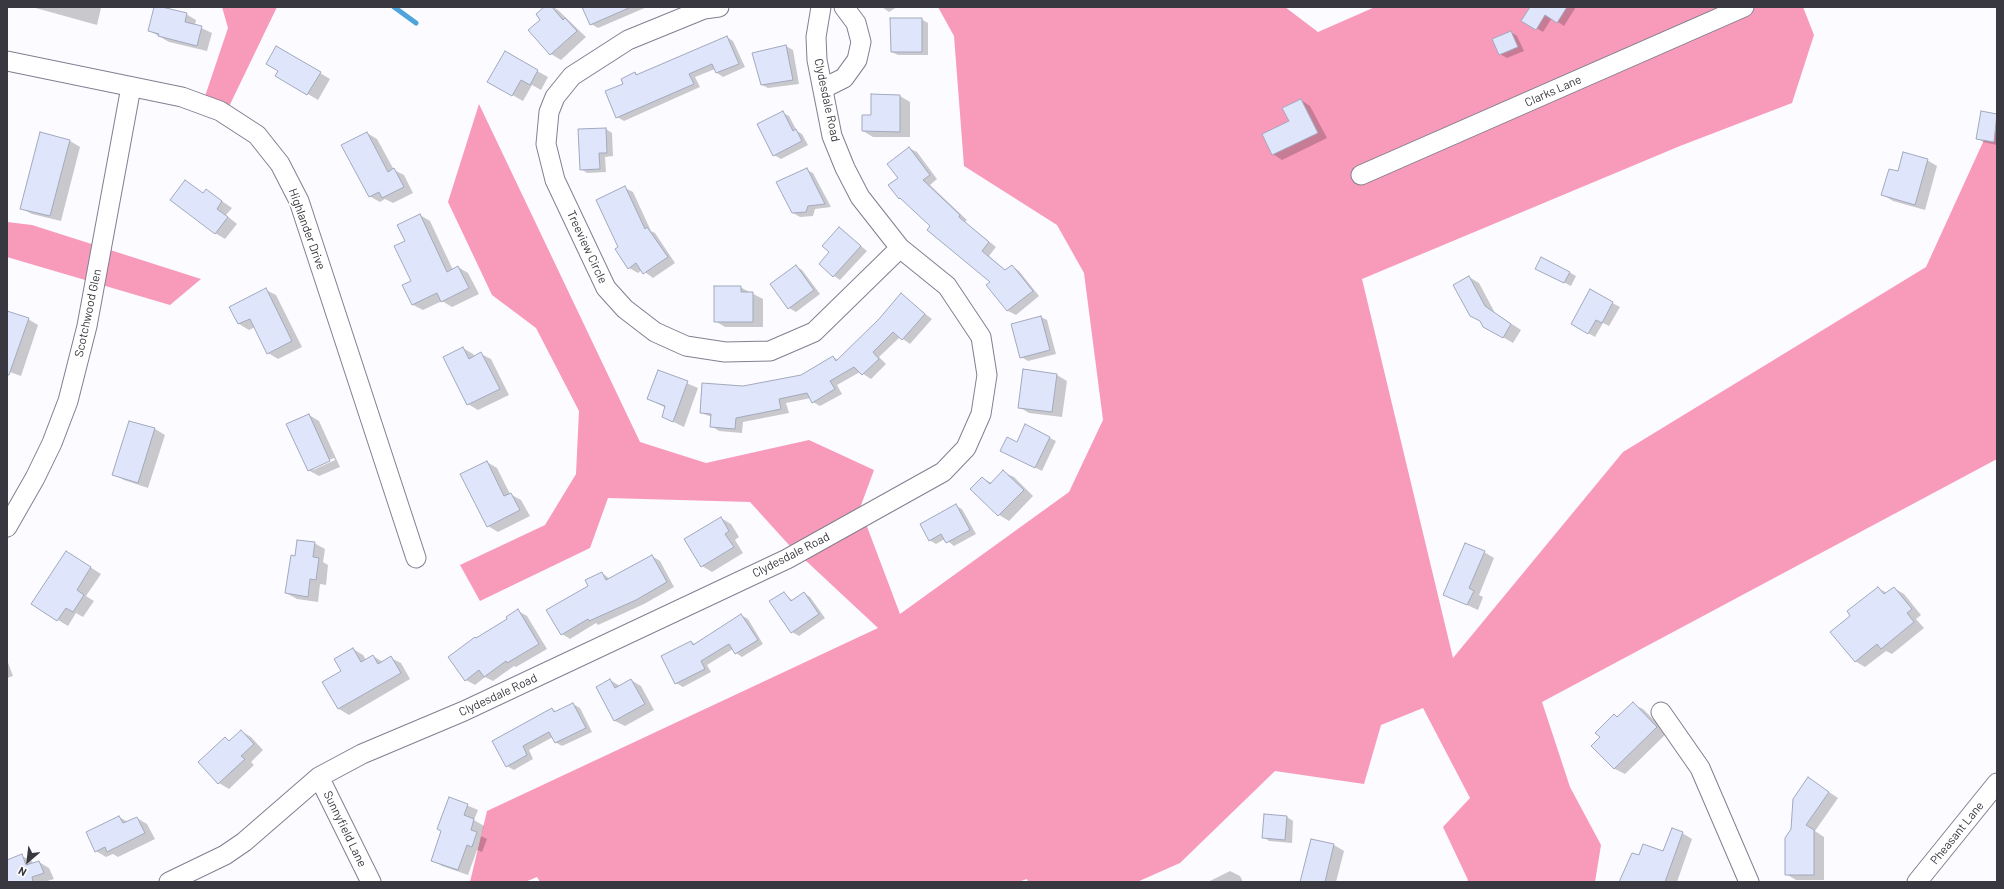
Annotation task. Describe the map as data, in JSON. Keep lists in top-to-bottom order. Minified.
{"streets":{"street":["Clarks Lane","Clydesdale Road","Highlander Drive","Treeview Circle","Scotchwood Glen","Sunnyfield Lane","Pheasant Lane"]},"crossings":[["Clydesdale Road","Treeview Circle"],["Clydesdale Road","Sunnyfield Lane"],["Highlander Drive","Scotchwood Glen"]],"north":"bottom left"}
